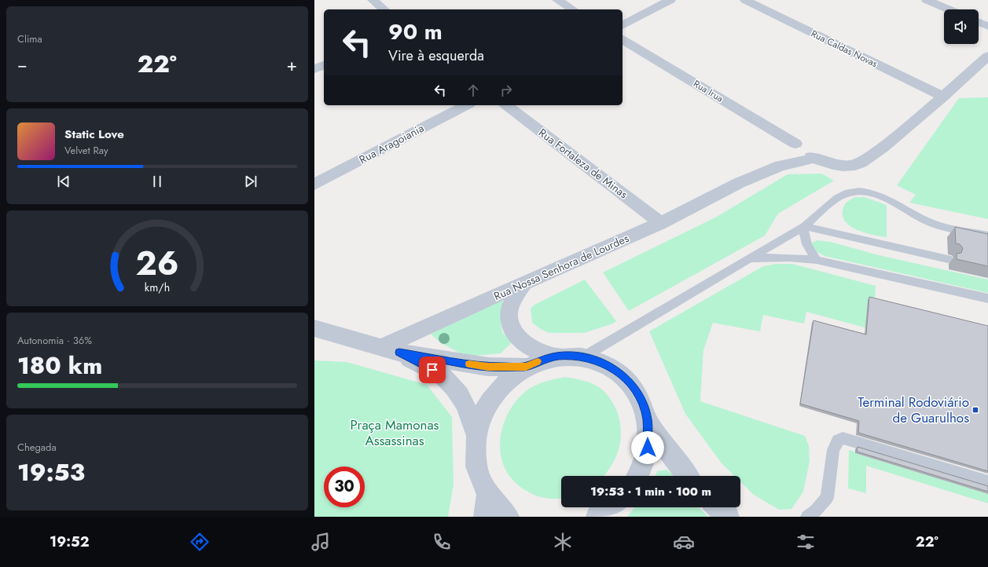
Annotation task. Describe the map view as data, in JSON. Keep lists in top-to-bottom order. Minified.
{"streets":{"street":["Rua Caldas Novas","Rua Irua","Rua Aragoiania","Rua Fortaleza de Minas","Rua Nossa Senhora de Lourdes"]},"crossings":[["Rua Irua","Rua Nossa Senhora de Lourdes"],["Rua Fortaleza de Minas","Rua Nossa Senhora de Lourdes"]],"parks":["Praça Mamonas Assassinas"],"places":{"transit":["Terminal Rodoviário de Guarulhos"]},"page":{"tile":["Clima",["Autonomia · 36%","180 km"],["Chegada","19:53"]],"turn":["90 m","Vire à esquerda"],"heat":["−","22°","+"],"song":["Static Love","Velvet Ray"],"limit":"30","trip":"19:53 · 1 min · 100 m","tabs":["19:52","22°"],"gauge":["26","km/h"]}}
